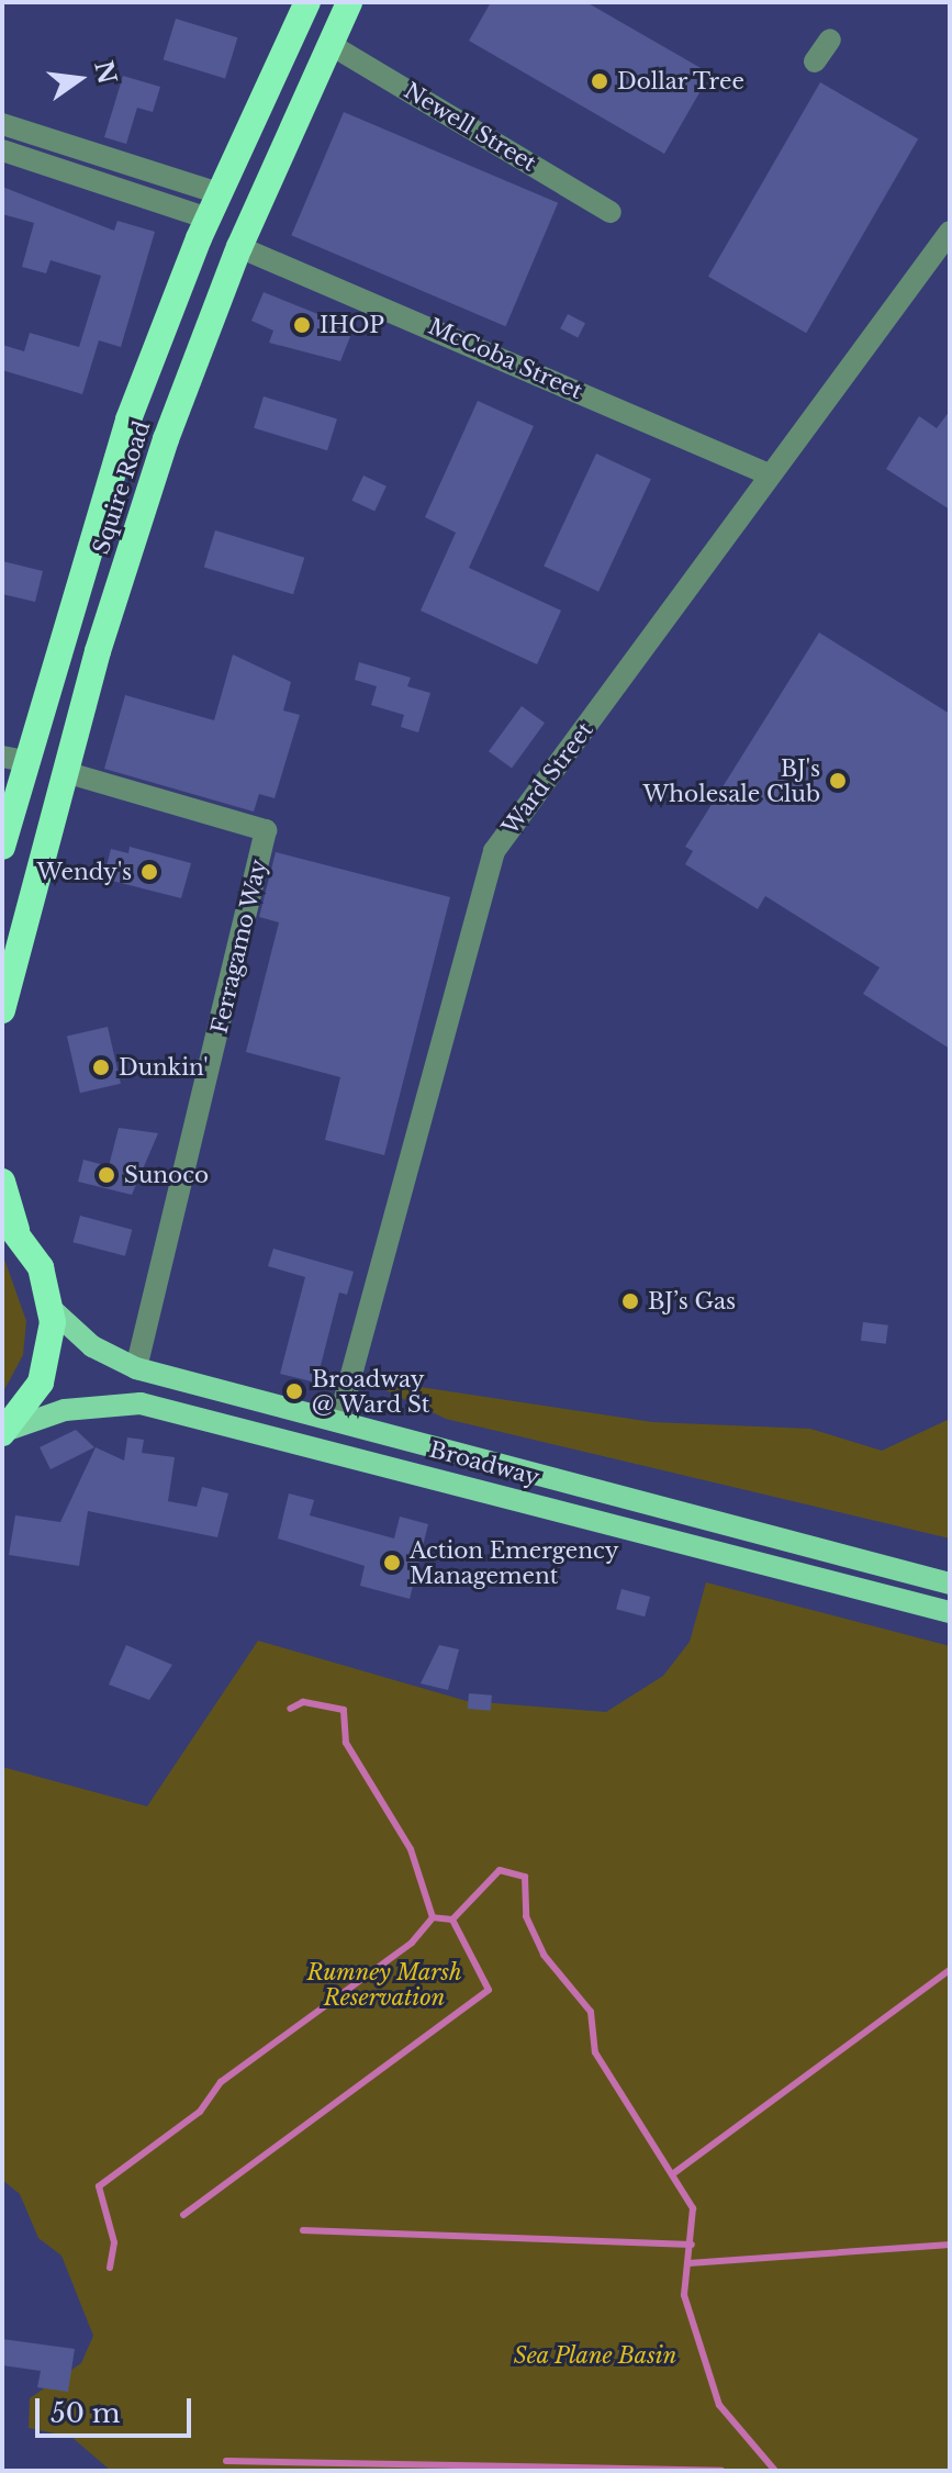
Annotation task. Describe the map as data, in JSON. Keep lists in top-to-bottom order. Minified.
{"streets":{"highway":["Squire Road"],"main road":["Broadway"],"street":["Newell Street","McCoba Street","Ward Street","Ferragamo Way"]},"crossings":[["Newell Street","Squire Road"],["McCoba Street","Squire Road"],["McCoba Street","Ward Street"],["Squire Road","Ferragamo Way"],["Ward Street","Broadway"],["Ferragamo Way","Broadway"]],"parks":["Rumney Marsh Reservation","Sea Plane Basin"],"places":["Dollar Tree","IHOP","BJ's Wholesale Club","Wendy's","Dunkin'","Sunoco","BJ’s Gas","Broadway @ Ward St","Action Emergency Management"],"scale_bar":"50 m","north":"right"}
